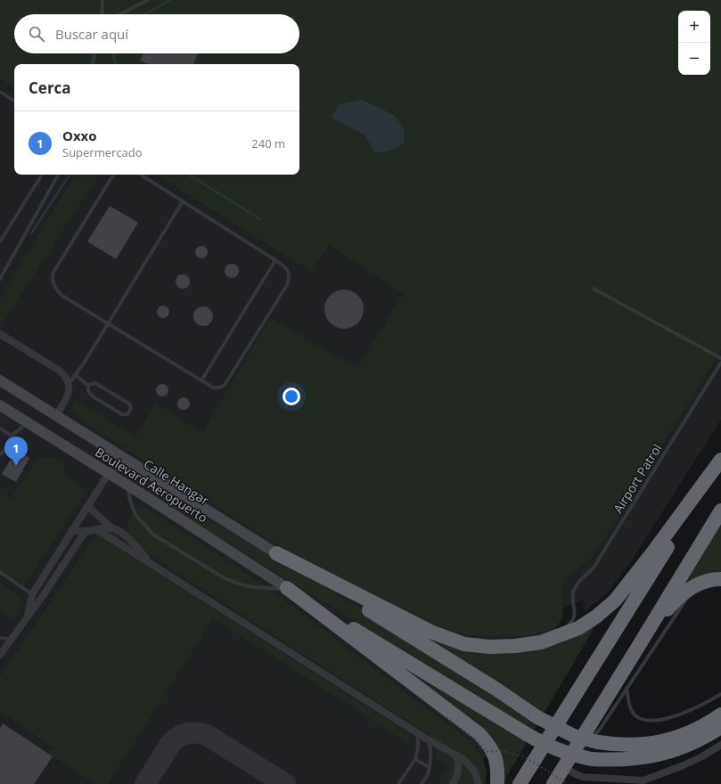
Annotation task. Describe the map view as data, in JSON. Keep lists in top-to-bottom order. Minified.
{"streets":{"street":["Calle Hangar","Boulevard Aeropuerto"],"lane":["Airport Patrol"]},"crossings":[["Calle Hangar","Boulevard Aeropuerto"]],"page":{"map_buttons":["+","−"],"search":"Buscar aquí","heading":"Cerca","list":[{"mark":"1","name":"Oxxo","note":"Supermercado","value":"240 m"}],"pins":"1"}}
